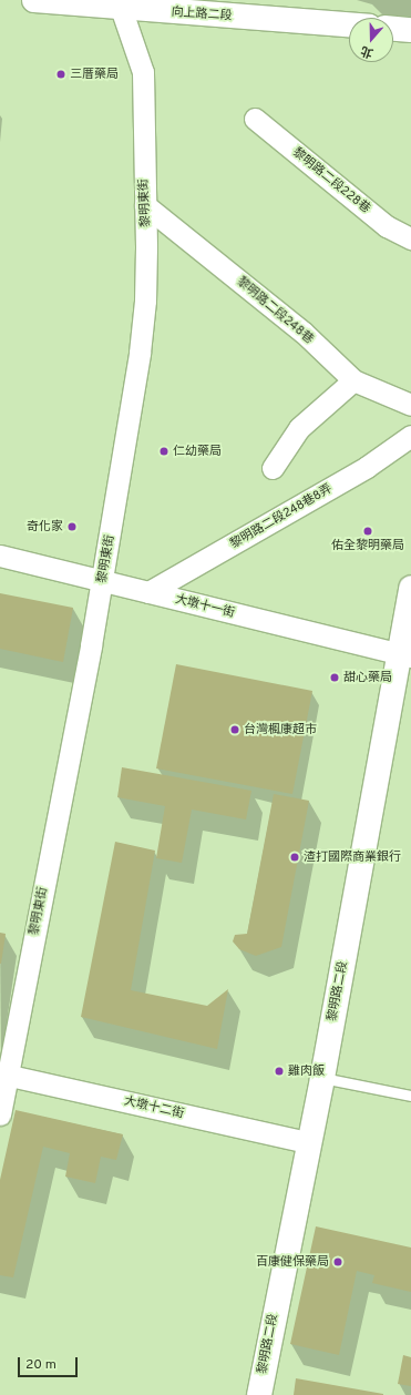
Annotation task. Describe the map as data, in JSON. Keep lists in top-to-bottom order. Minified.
{"streets":{"main road":["向上路二段","黎明路二段"],"street":["黎明路二段228巷","黎明東街","黎明路二段248巷","黎明路二段248巷8弄","大墩十一街","大墩十二街"]},"crossings":[["向上路二段","黎明東街"],["黎明東街","黎明路二段248巷"],["黎明東街","大墩十一街"],["黎明東街","大墩十二街"],["黎明路二段248巷8弄","大墩十一街"],["大墩十一街","黎明路二段"],["黎明路二段","大墩十二街"]],"places":["三厝藥局","仁幼藥局","奇化家","佑全黎明藥局","甜心藥局","台灣楓康超市","渣打國際商業銀行","雞肉飯","百康健保藥局"],"scale_bar":"20 m","north":"bottom"}
